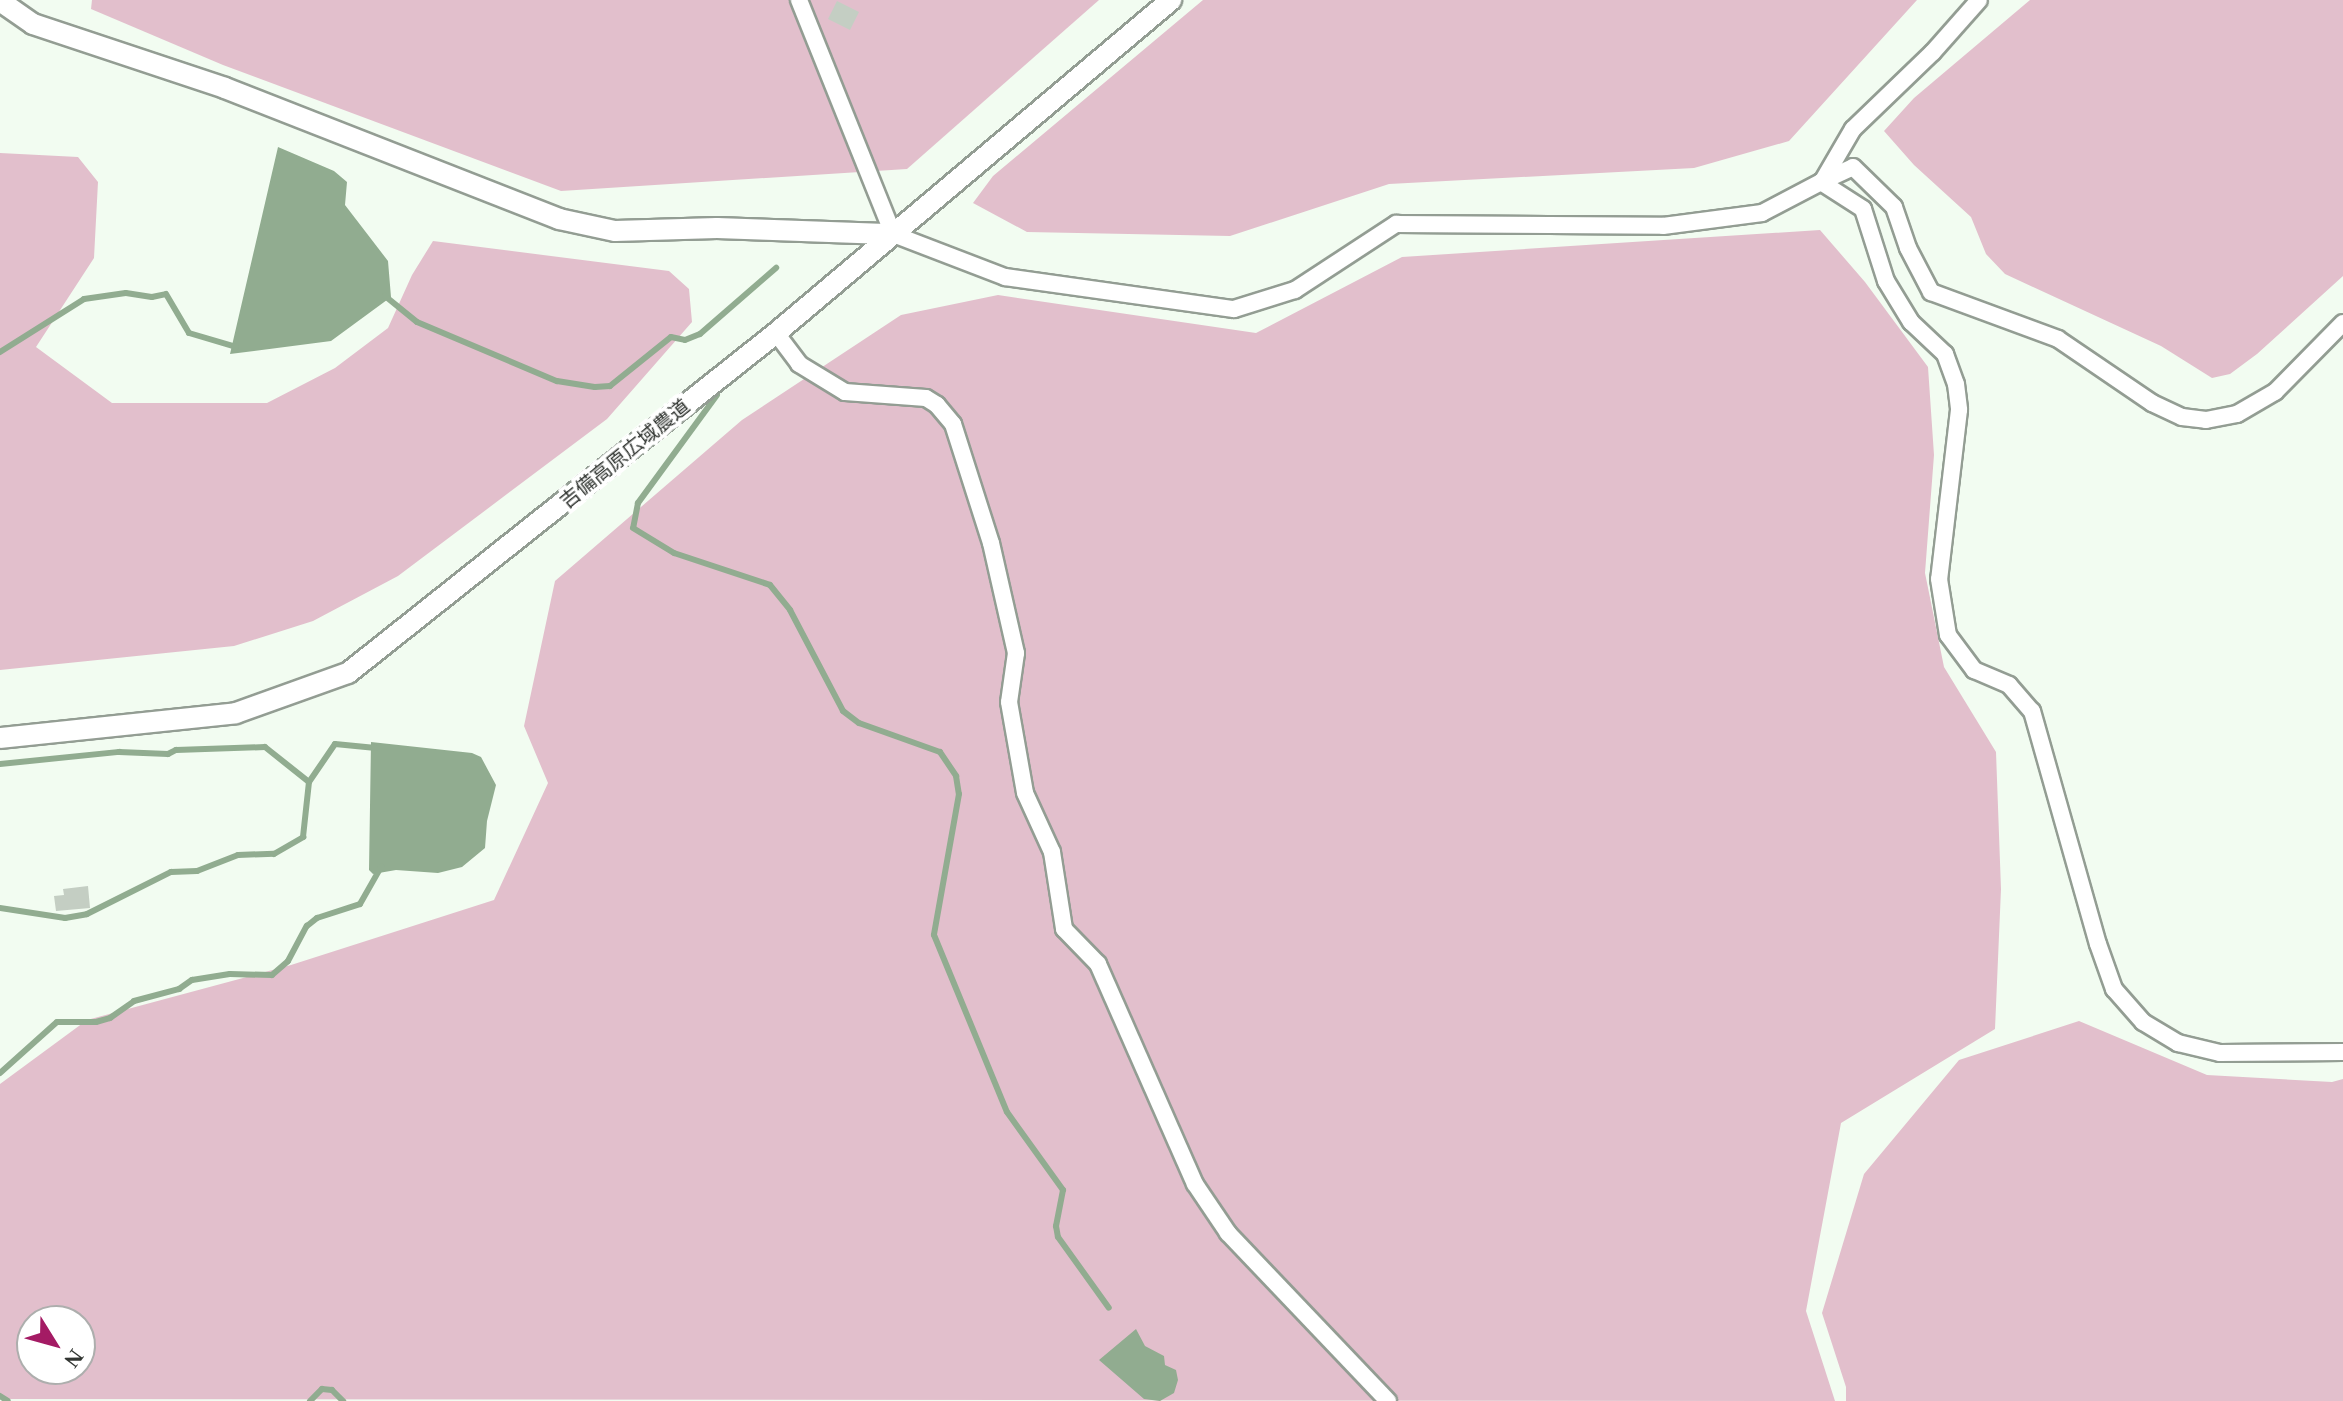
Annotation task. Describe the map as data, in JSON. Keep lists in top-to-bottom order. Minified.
{"streets":{"street":["吉備高原広域農道"]},"north":"bottom right"}
